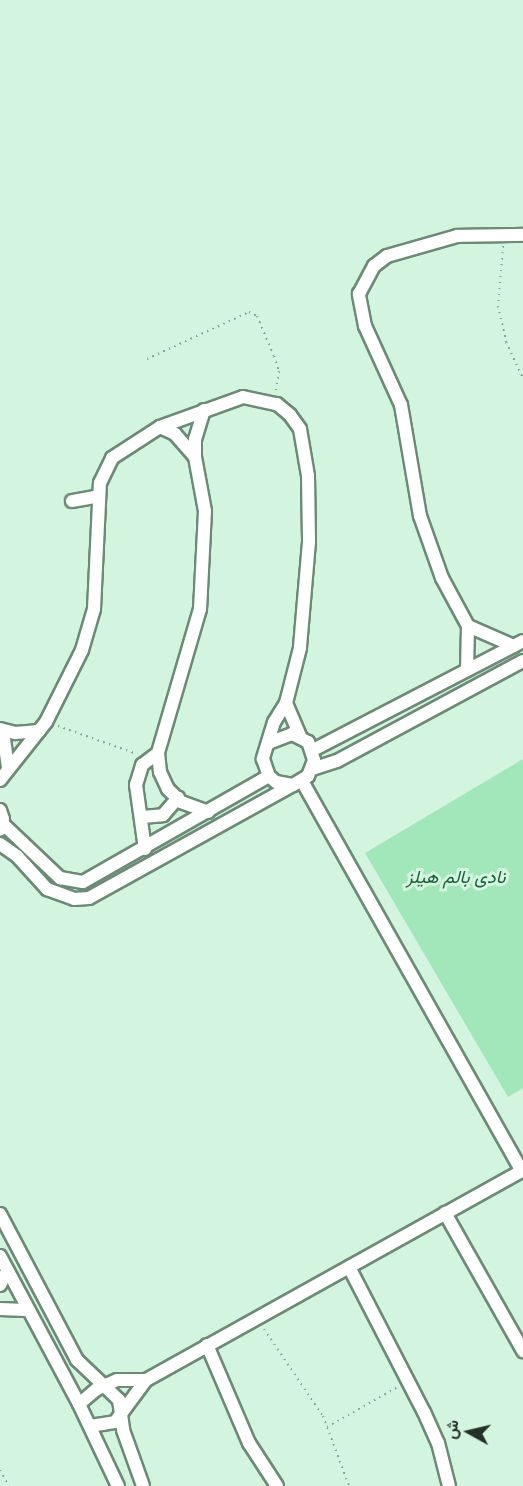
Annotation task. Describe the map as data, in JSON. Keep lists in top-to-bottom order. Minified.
{"parks":["نادى بالم هيلز"],"north":"left"}
